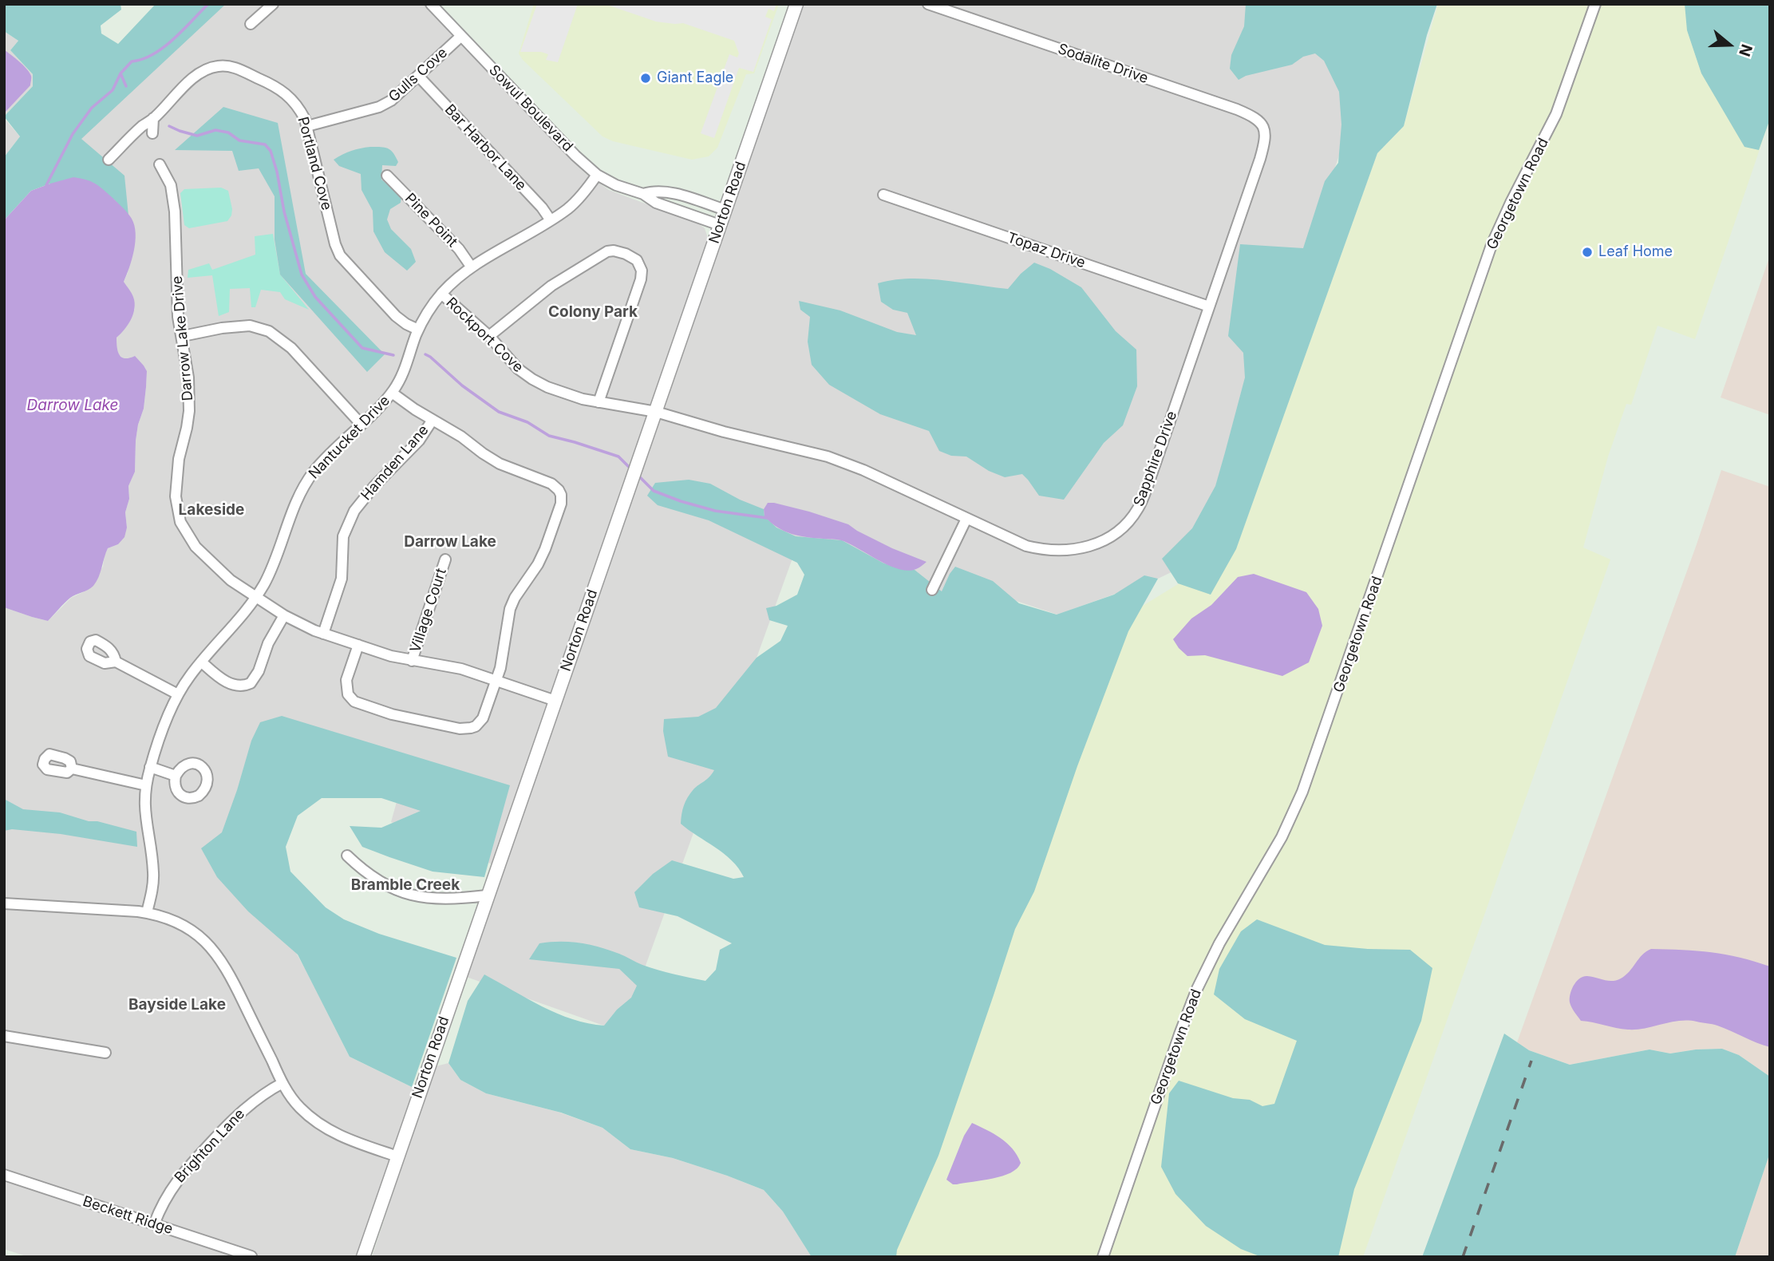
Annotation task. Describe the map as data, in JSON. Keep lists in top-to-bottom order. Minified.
{"streets":{"street":["Sodalite Drive","Gulls Cove","Sowul Boulevard","Bar Harbor Lane","Portland Cove","Georgetown Road","Norton Road","Pine Point","Topaz Drive","Rockport Cove","Darrow Lake Drive","Nantucket Drive","Sapphire Drive","Hamden Lane","Village Court","Brighton Lane","Beckett Ridge"]},"crossings":[["Sodalite Drive","Sapphire Drive"],["Gulls Cove","Sowul Boulevard"],["Gulls Cove","Bar Harbor Lane"],["Gulls Cove","Portland Cove"],["Sowul Boulevard","Norton Road"],["Sowul Boulevard","Nantucket Drive"],["Bar Harbor Lane","Nantucket Drive"],["Portland Cove","Nantucket Drive"],["Norton Road","Rockport Cove"],["Norton Road","Darrow Lake Drive"],["Norton Road","Sapphire Drive"],["Pine Point","Nantucket Drive"],["Topaz Drive","Sapphire Drive"],["Rockport Cove","Nantucket Drive"],["Rockport Cove","Sapphire Drive"],["Darrow Lake Drive","Nantucket Drive"],["Darrow Lake Drive","Hamden Lane"],["Darrow Lake Drive","Village Court"],["Brighton Lane","Beckett Ridge"]],"districts":["Colony Park","Lakeside","Darrow Lake","Bramble Creek","Bayside Lake"],"water":["Darrow Lake"],"places":["Giant Eagle","Leaf Home"],"north":"right"}
